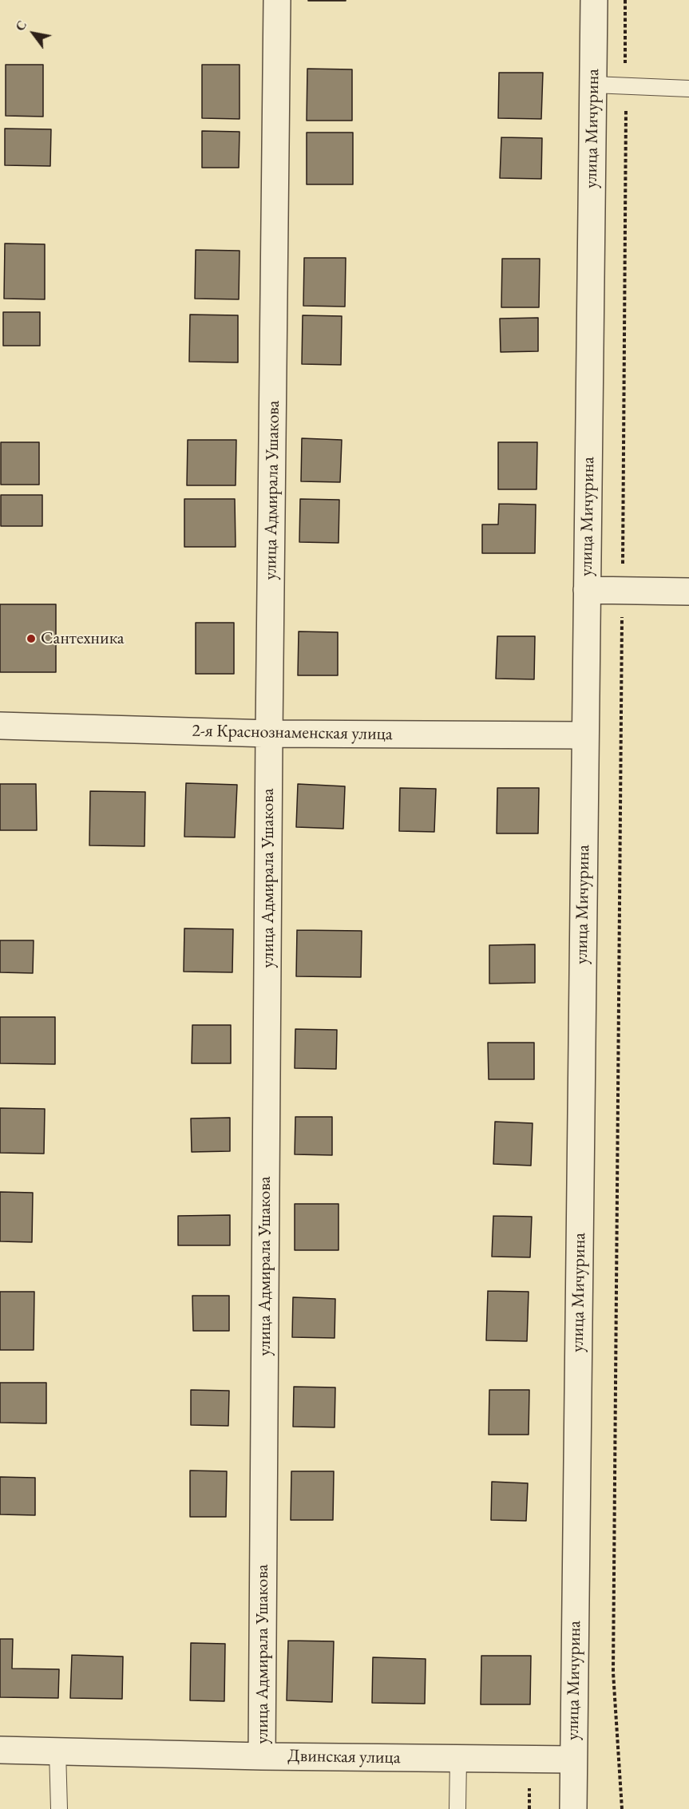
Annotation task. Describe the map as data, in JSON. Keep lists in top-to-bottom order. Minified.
{"streets":{"street":["улица Мичурина","улица Адмирала Ушакова","2-я Краснознаменская улица","Двинская улица"]},"crossings":[["улица Мичурина","2-я Краснознаменская улица"],["улица Мичурина","Двинская улица"],["улица Адмирала Ушакова","2-я Краснознаменская улица"],["улица Адмирала Ушакова","Двинская улица"]],"places":["Сантехника"],"north":"top left"}
